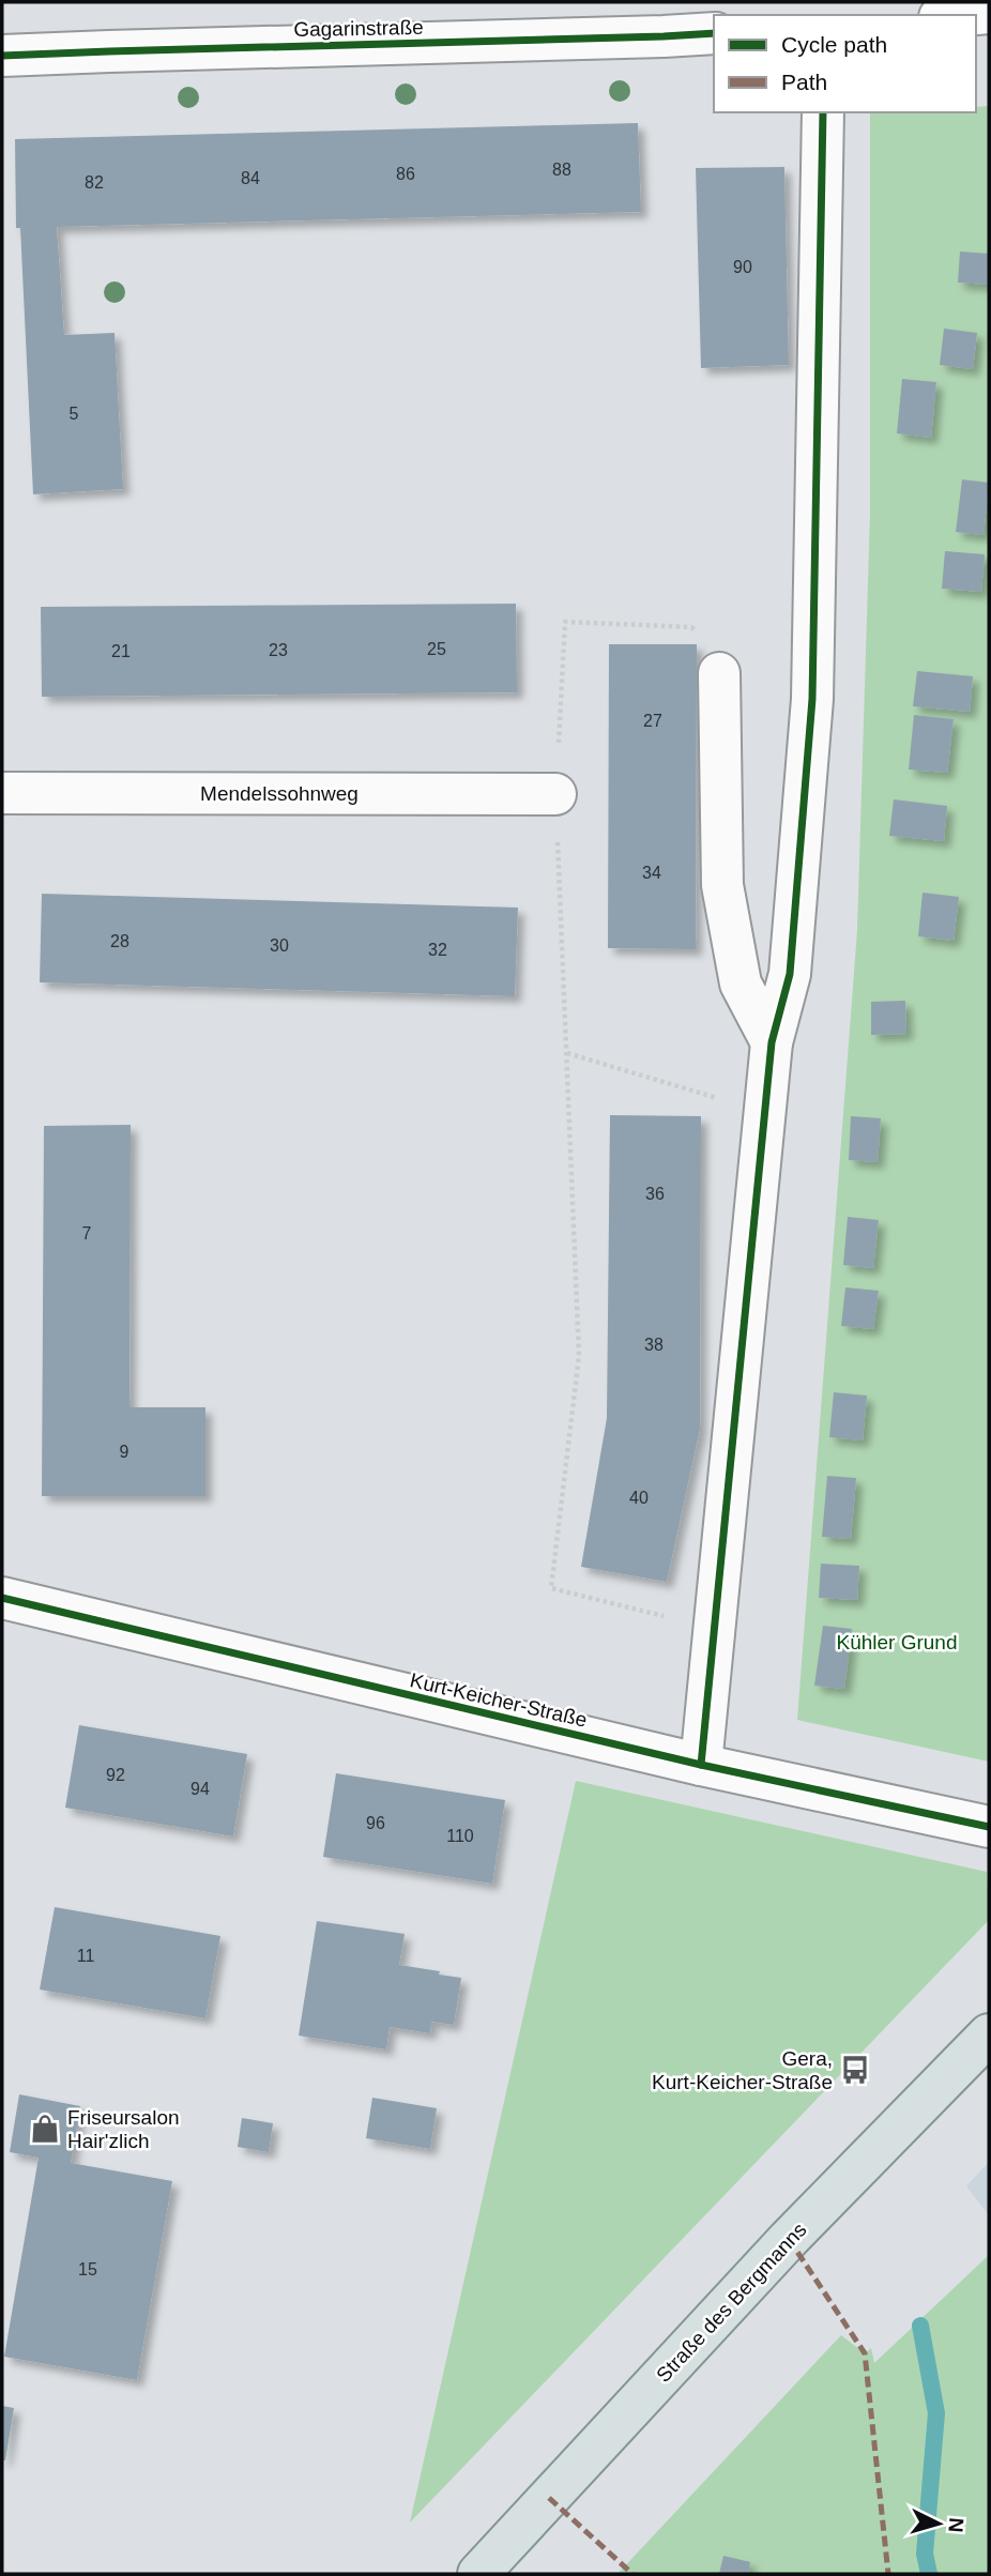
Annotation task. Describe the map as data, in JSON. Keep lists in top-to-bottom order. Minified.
{"streets":{"main road":["Straße des Bergmanns"],"street":["Gagarinstraße","Mendelssohnweg","Kurt-Keicher-Straße"]},"parks":["Kühler Grund"],"places":{"bus stop":["Gera, Kurt-Keicher-Straße"],"shop":["Friseursalon Hair'zlich"]},"house_numbers":["88","86","84","82","90","5","25","23","21","27","34","28","30","32","36","7","38","9","40","92","94","96","110","11","15"],"legend":["Cycle path","Path"],"north":"right"}
